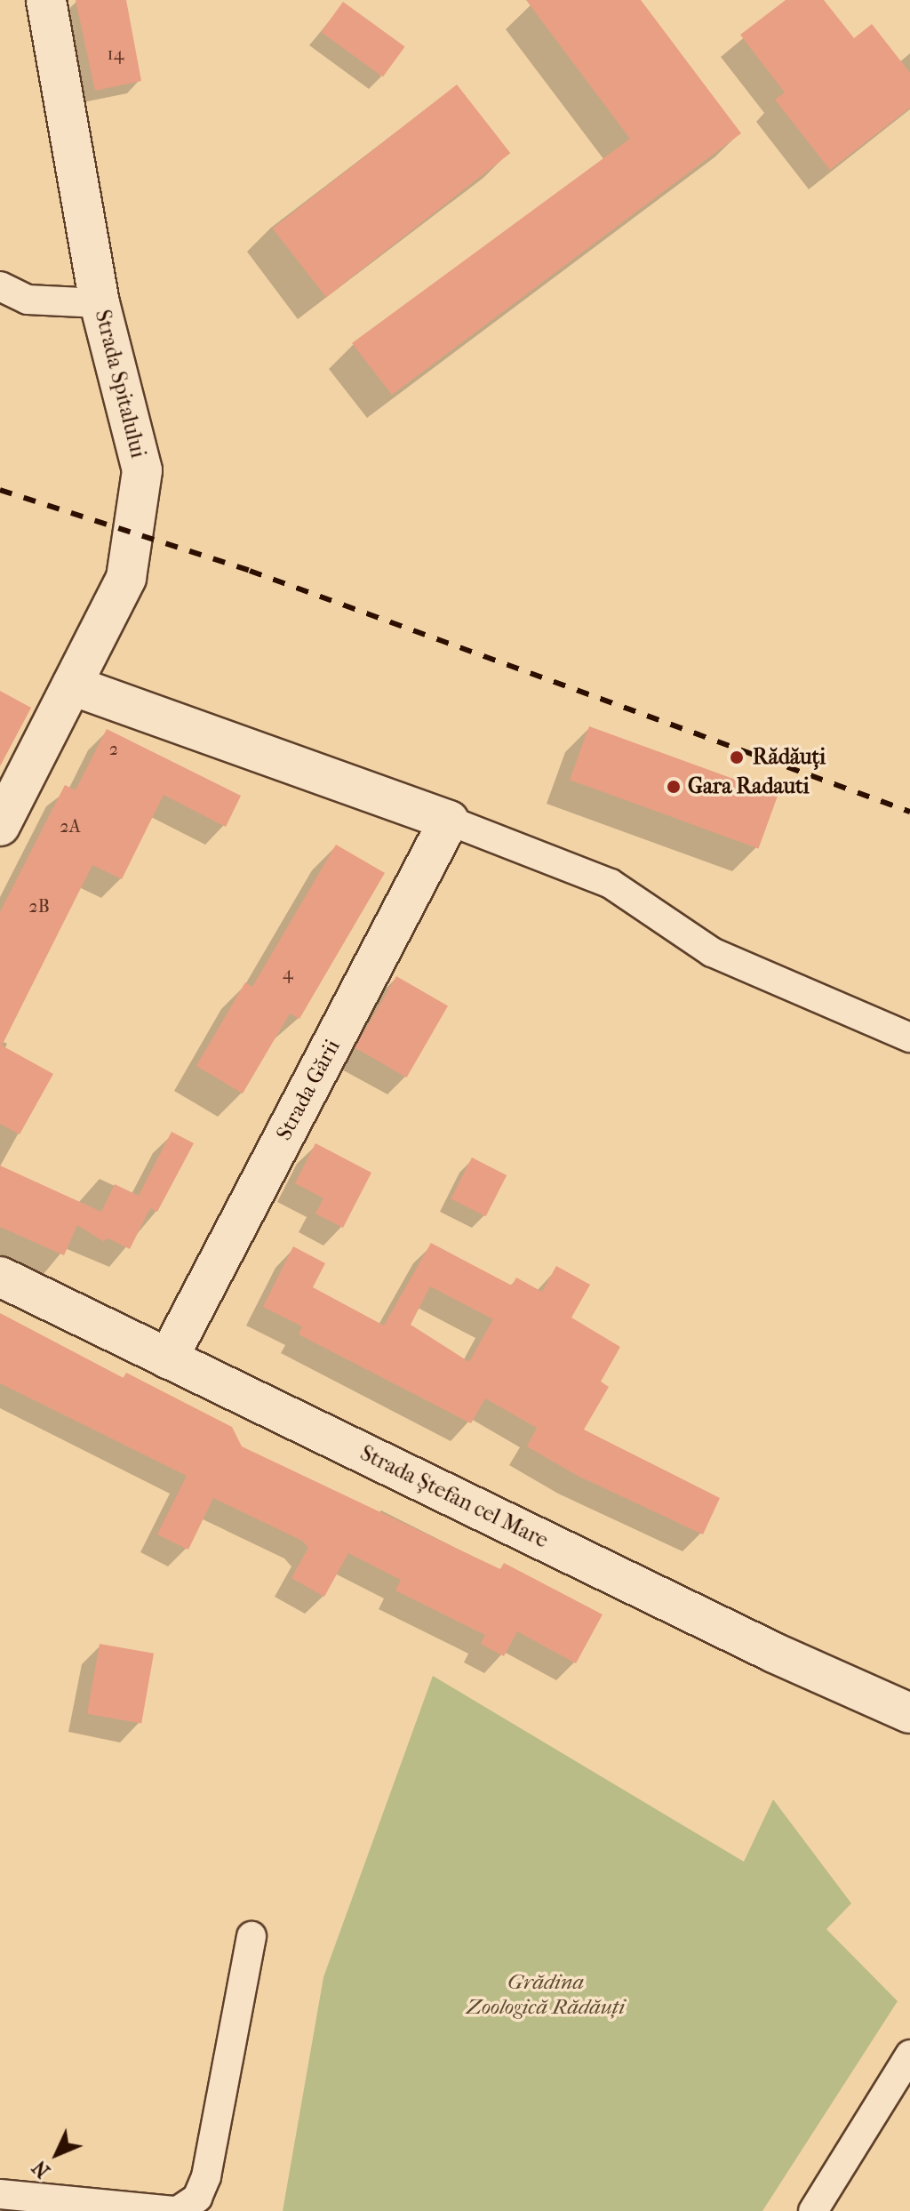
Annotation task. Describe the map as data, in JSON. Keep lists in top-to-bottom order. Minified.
{"streets":{"main road":["Strada Spitalului","Strada Gării","Strada Ștefan cel Mare"]},"crossings":[["Strada Gării","Strada Ștefan cel Mare"]],"parks":["Grădina Zoologică Rădăuți"],"places":["Rădăuți","Gara Radauti"],"house_numbers":["14","2","2A","2B","4"],"north":"bottom left"}
